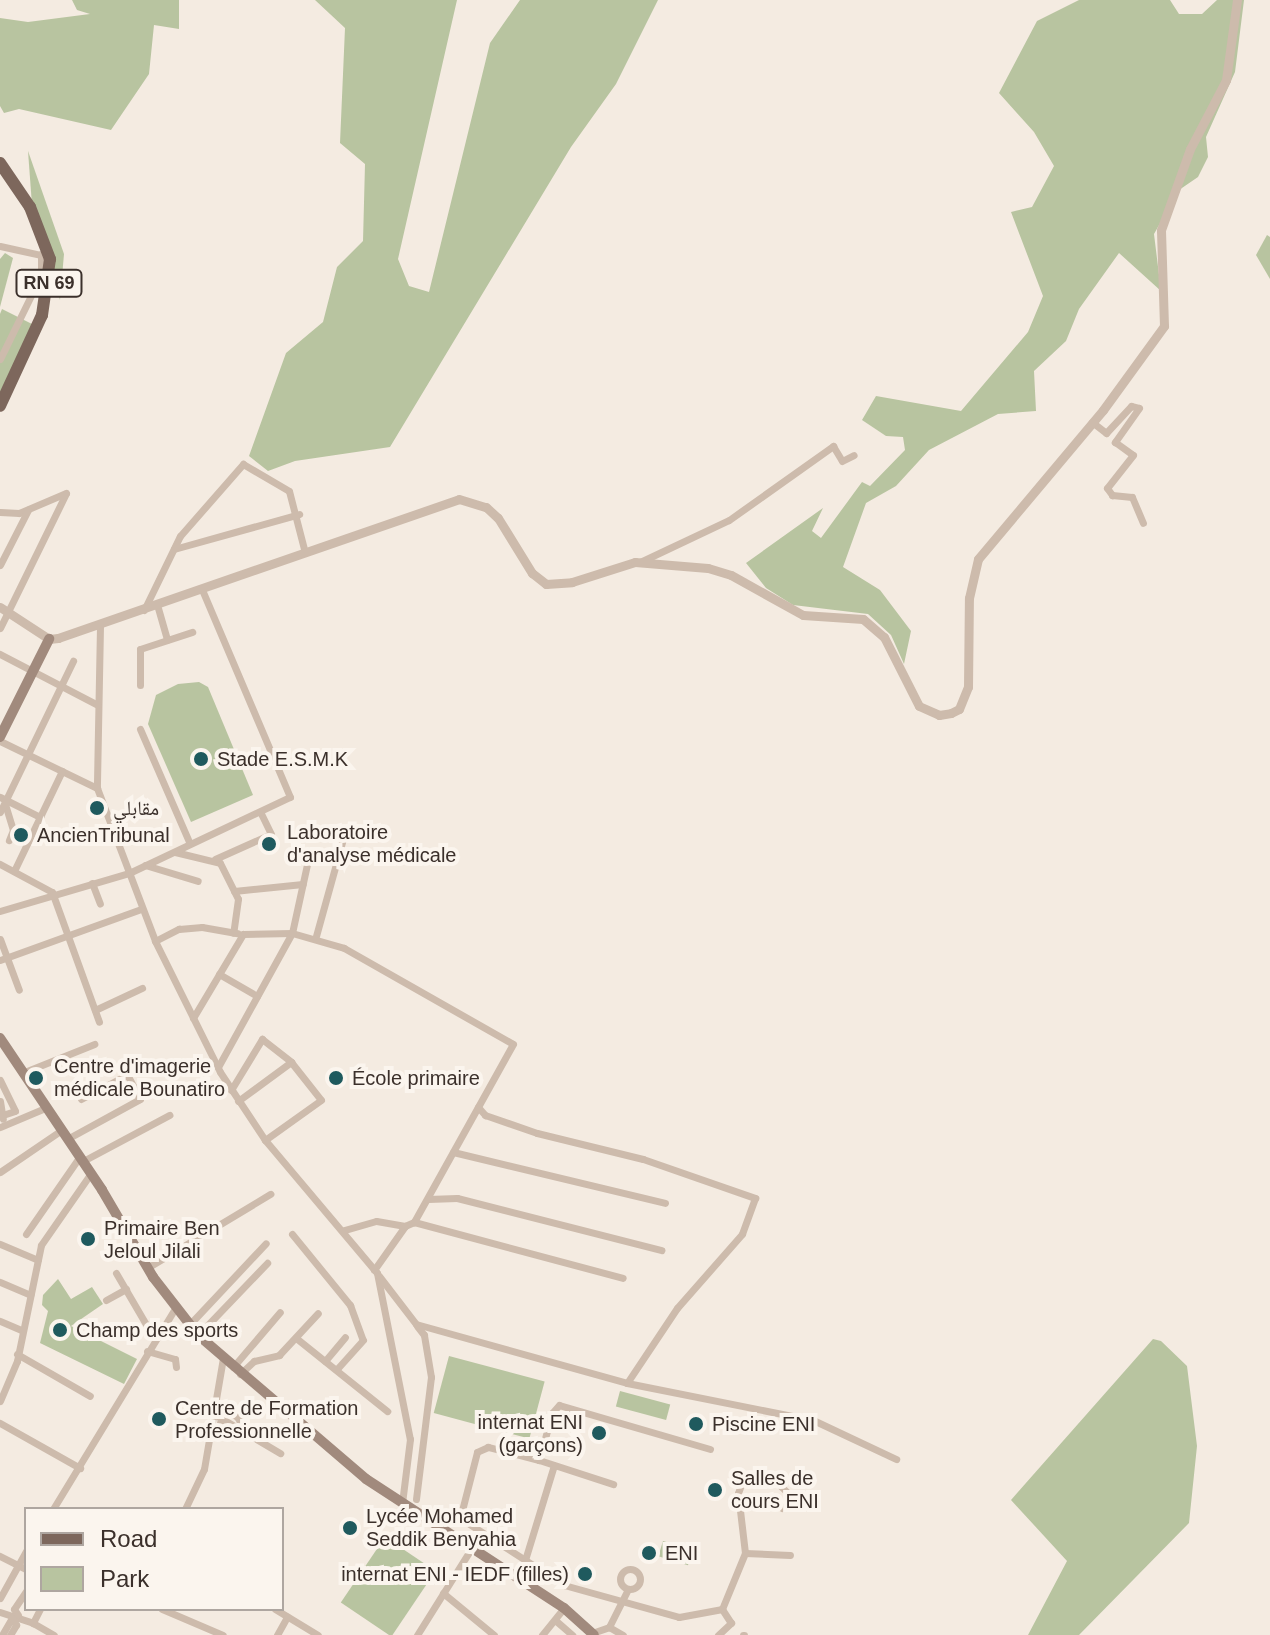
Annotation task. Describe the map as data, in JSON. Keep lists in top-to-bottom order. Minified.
{"streets":{"main road":["RN 69"]},"places":["Stade E.S.M.K","مقابلي","AncienTribunal","Laboratoire d'analyse médicale","Centre d'imagerie médicale Bounatiro","École primaire","Primaire Ben Jeloul Jilali","Champ des sports","Centre de Formation Professionnelle","Piscine ENI","internat ENI (garçons)","Salles de cours ENI","Lycée Mohamed Seddik Benyahia","ENI","internat ENI - IEDF (filles)"],"legend":["Road","Park"]}
